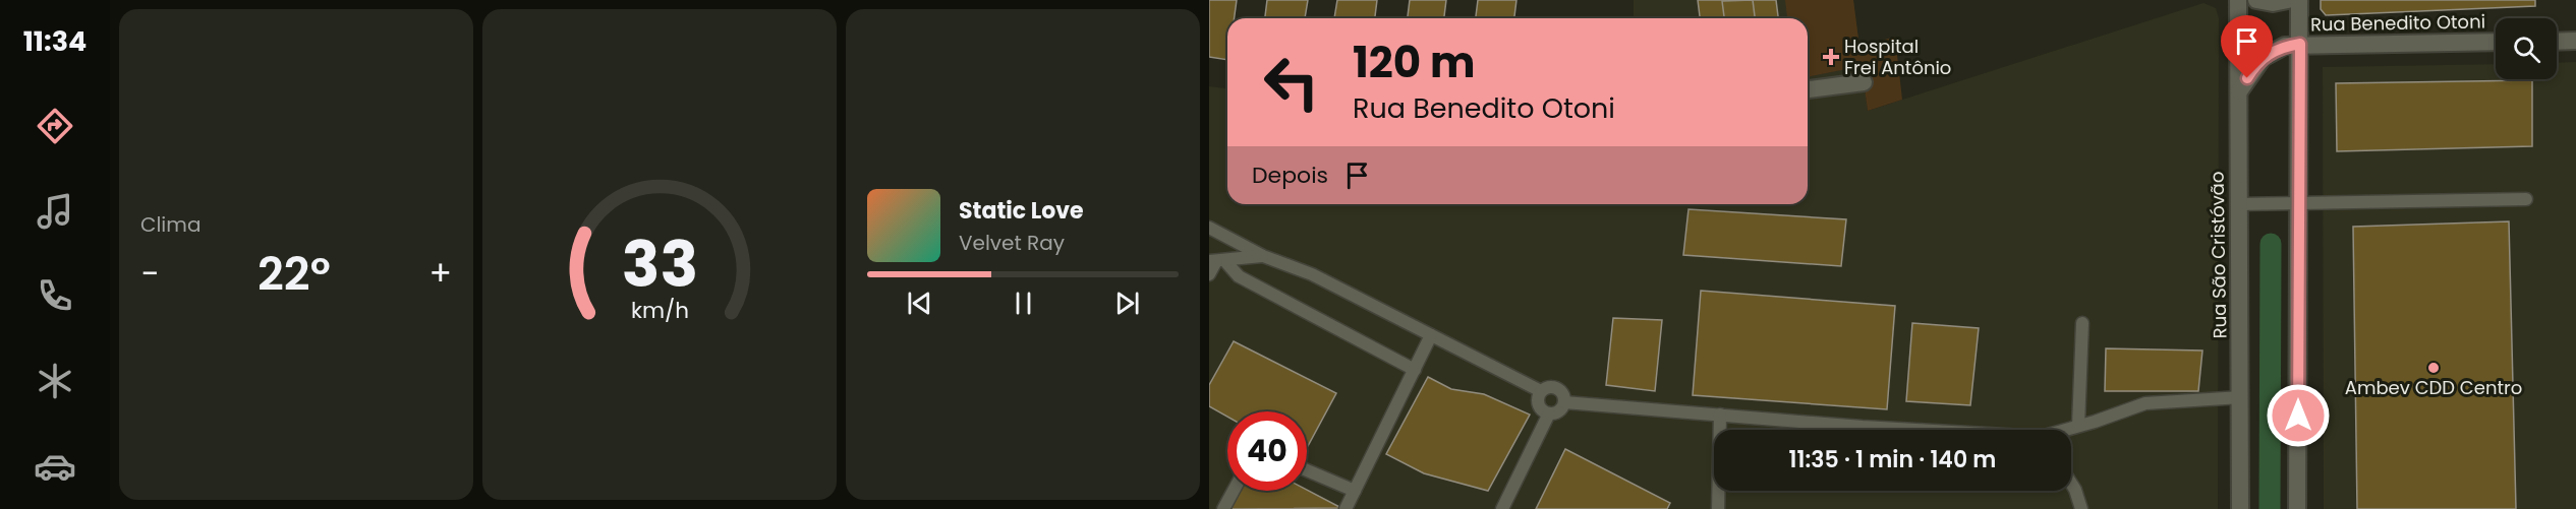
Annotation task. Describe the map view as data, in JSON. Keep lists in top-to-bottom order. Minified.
{"streets":{"street":["Rua Benedito Otoni","Rua São Cristóvão"]},"crossings":[["Rua Benedito Otoni","Rua São Cristóvão"]],"places":{"health":["Hospital Frei Antônio"],"other":["Ambev CDD Centro"]},"page":{"tabs":"11:34","tile":"Clima","turn":["120 m","Rua Benedito Otoni"],"then":"Depois","song":["Static Love","Velvet Ray"],"heat":["−","22°","+"],"limit":"40","trip":"11:35 · 1 min · 140 m","gauge":["33","km/h"]}}
